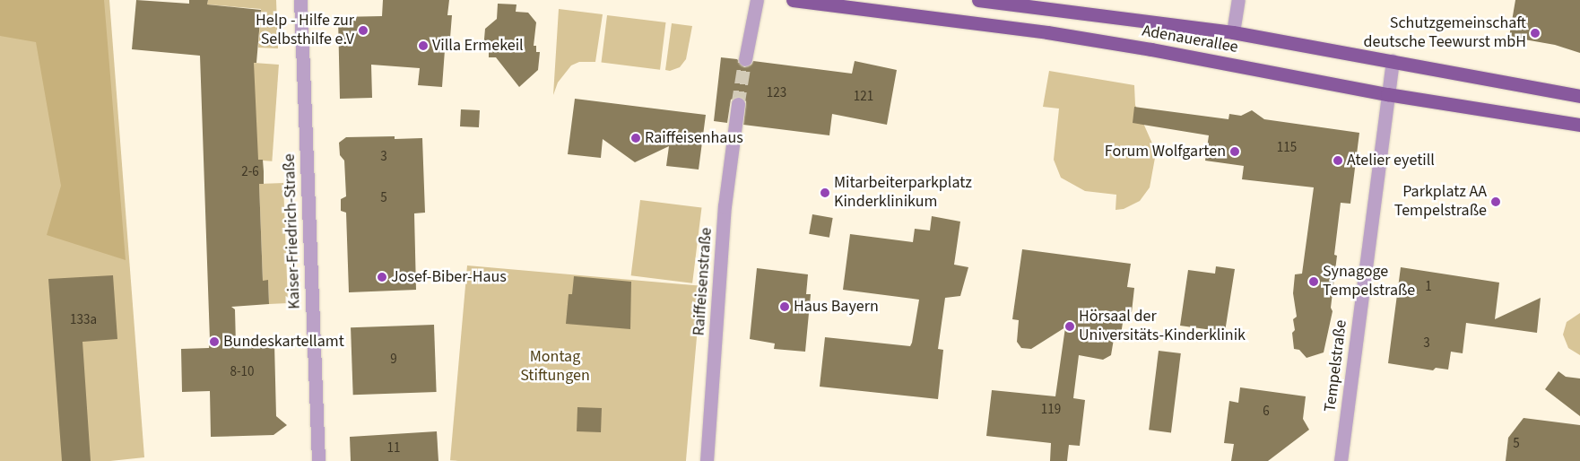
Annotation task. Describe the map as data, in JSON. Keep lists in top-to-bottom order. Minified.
{"streets":{"main road":["Adenauerallee"],"street":["Kaiser-Friedrich-Straße","Raiffeisenstraße","Tempelstraße"]},"crossings":[["Adenauerallee","Tempelstraße"]],"parks":["Montag Stiftungen"],"places":["Help - Hilfe zur Selbsthilfe e.V","Schutzgemeinschaft deutsche Teewurst mbH","Villa Ermekeil","Raiffeisenhaus","Forum Wolfgarten","Atelier eyetill","Mitarbeiterparkplatz Kinderklinikum","Parkplatz AA Tempelstraße","Josef-Biber-Haus","Synagoge Tempelstraße","Haus Bayern","Hörsaal der Universitäts-Kinderklinik","Bundeskartellamt"],"house_numbers":["123","121","115","3","2-6","5","1","133a","3","9","8-10","119","6","5","11"]}
